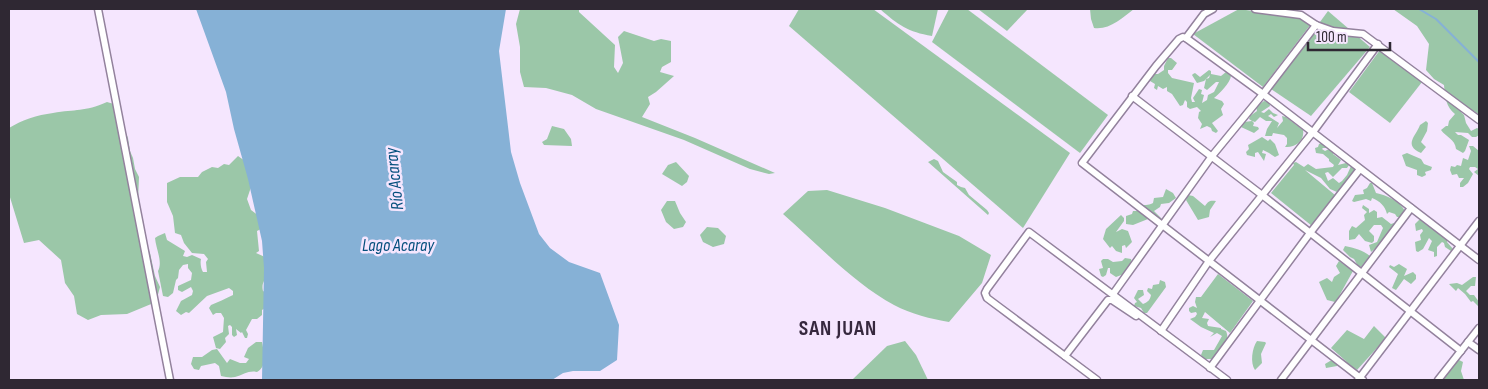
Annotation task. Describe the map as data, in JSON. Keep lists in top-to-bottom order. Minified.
{"districts":["SAN JUAN"],"water":["Río Acaray","Lago Acaray"],"scale_bar":"100 m"}
